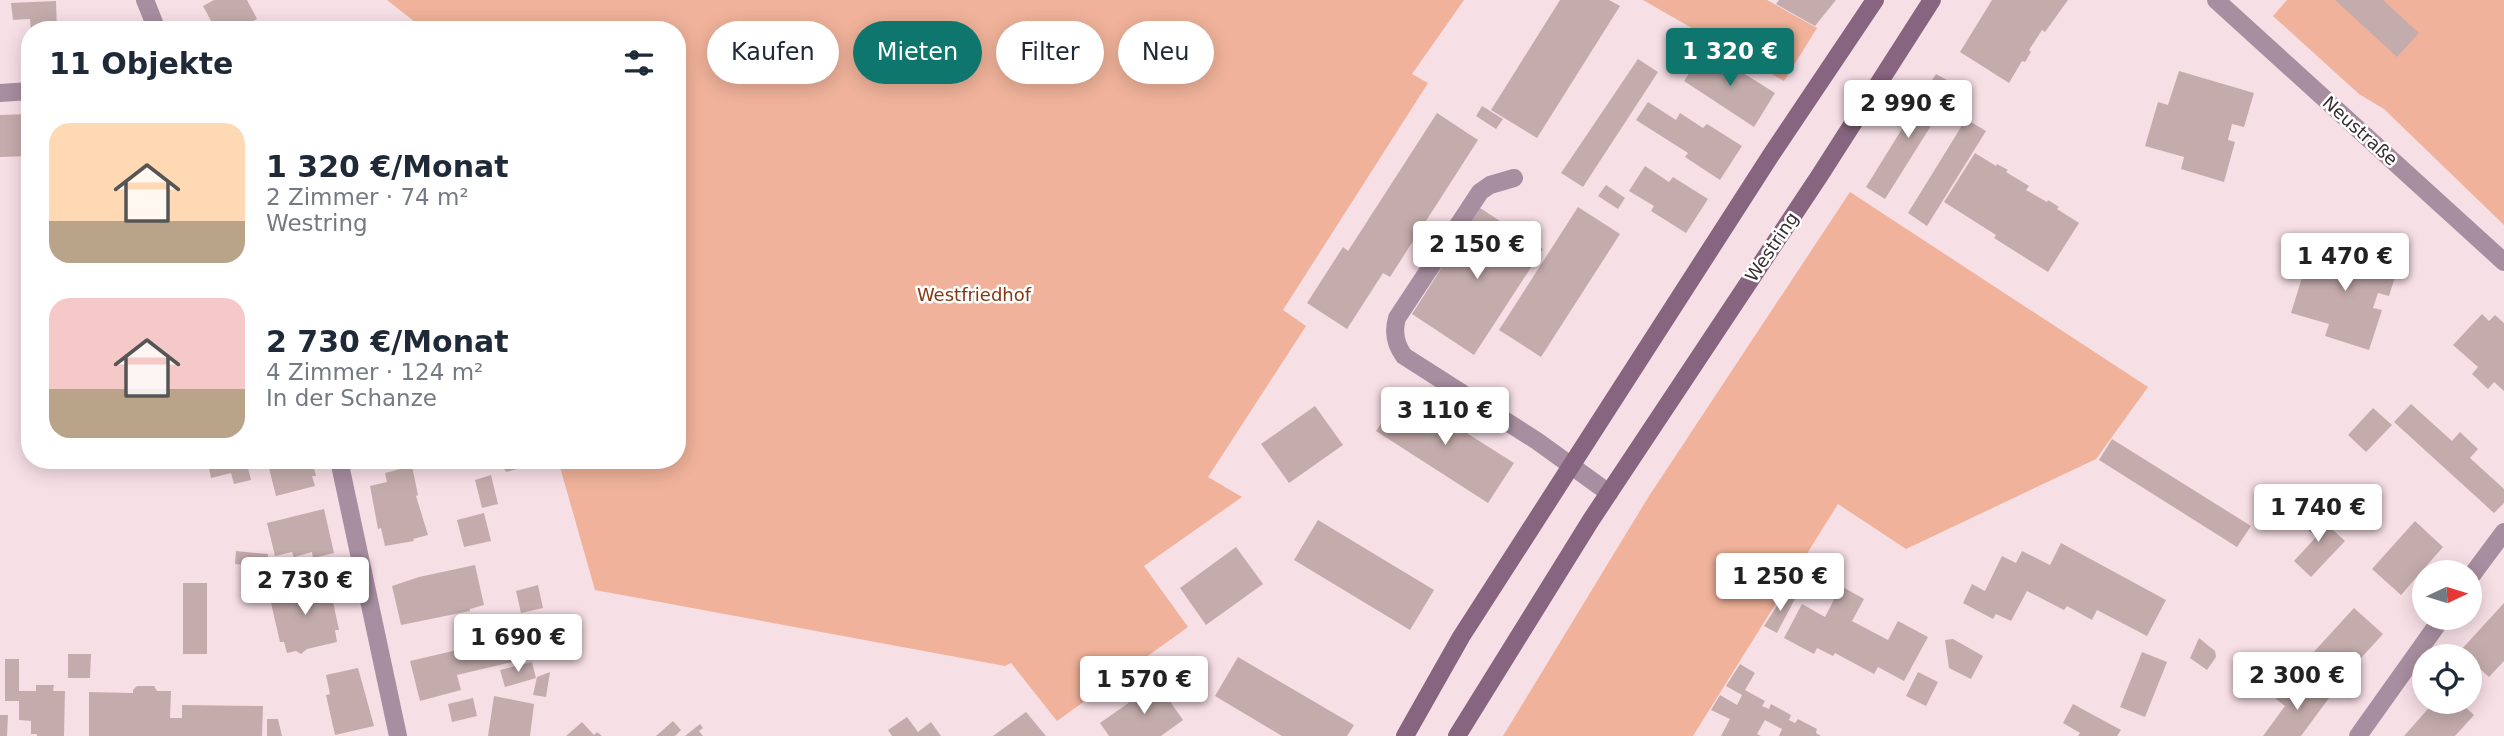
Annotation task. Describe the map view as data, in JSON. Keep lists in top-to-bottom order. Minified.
{"streets":{"main road":["Westring"],"street":["Neustraße"]},"parks":["Westfriedhof"],"north":"right","page":{"chip":["Kaufen","Mieten","Filter","Neu"],"heading":"11 Objekte","price":["1 320 €","2 990 €","2 150 €","1 470 €","3 110 €","1 740 €","1 250 €","2 730 €","1 690 €","2 300 €","1 570 €"],"list":[{"name":"1 320 €/Monat","note":"2 Zimmer · 74 m² · Westring"},{"name":"2 730 €/Monat","note":"4 Zimmer · 124 m² · In der Schanze"}]}}
